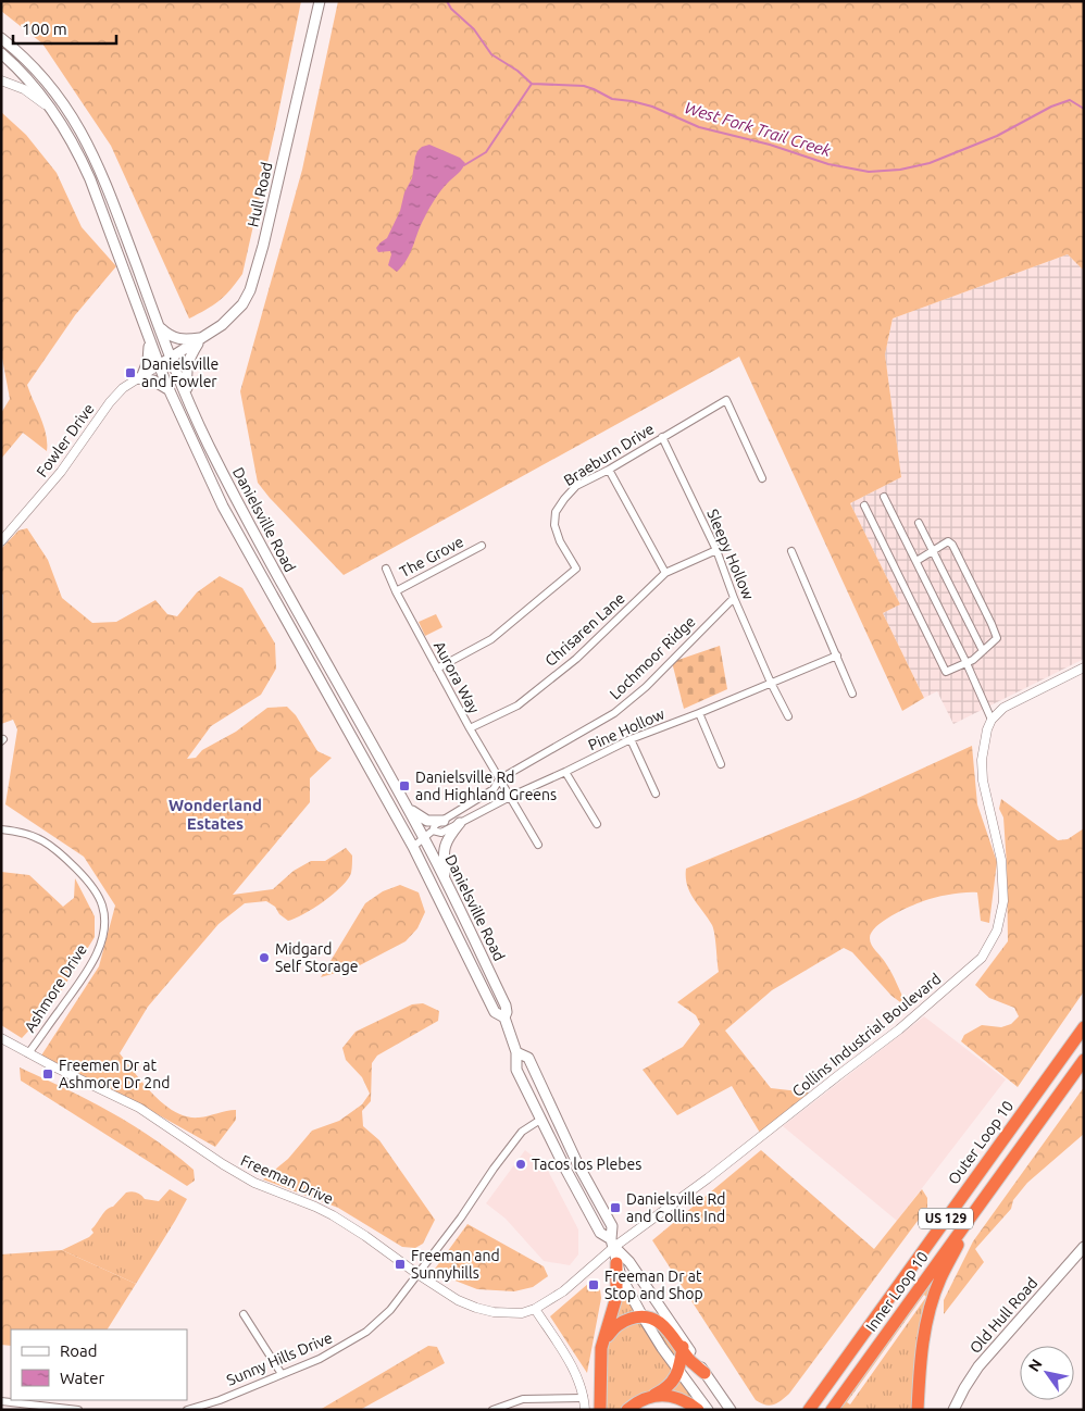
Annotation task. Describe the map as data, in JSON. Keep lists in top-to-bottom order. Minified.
{"streets":{"highway":["Outer Loop 10","US 129","Inner Loop 10"],"main road":["Hull Road","Danielsville Road","Old Hull Road"],"street":["Fowler Drive","Braeburn Drive","Sleepy Hollow","The Grove","Chrisaren Lane","Lochmoor Ridge","Aurora Way","Pine Hollow","Ashmore Drive","Collins Industrial Boulevard","Freeman Drive","Sunny Hills Drive"]},"crossings":[["Hull Road","Fowler Drive"],["Hull Road","Danielsville Road"],["Fowler Drive","Danielsville Road"],["Braeburn Drive","Sleepy Hollow"],["Braeburn Drive","Aurora Way"],["Danielsville Road","Collins Industrial Boulevard"],["Danielsville Road","Freeman Drive"],["Danielsville Road","Sunny Hills Drive"],["Sleepy Hollow","Chrisaren Lane"],["Sleepy Hollow","Lochmoor Ridge"],["Sleepy Hollow","Pine Hollow"],["The Grove","Aurora Way"],["Chrisaren Lane","Aurora Way"],["Lochmoor Ridge","Aurora Way"],["Aurora Way","Pine Hollow"],["Ashmore Drive","Freeman Drive"],["Collins Industrial Boulevard","Freeman Drive"],["Freeman Drive","Sunny Hills Drive"]],"districts":["Wonderland Estates"],"water":["West Fork Trail Creek"],"places":{"transit":["Danielsville and Fowler","Danielsville Rd and Highland Greens","Freemen Dr at Ashmore Dr 2nd","Danielsville Rd and Collins Ind","Freeman and Sunnyhills","Freeman Dr at Stop and Shop"],"other":["Midgard Self Storage","Tacos los Plebes"]},"legend":["Road","Water"],"scale_bar":"100 m","north":"top left"}
